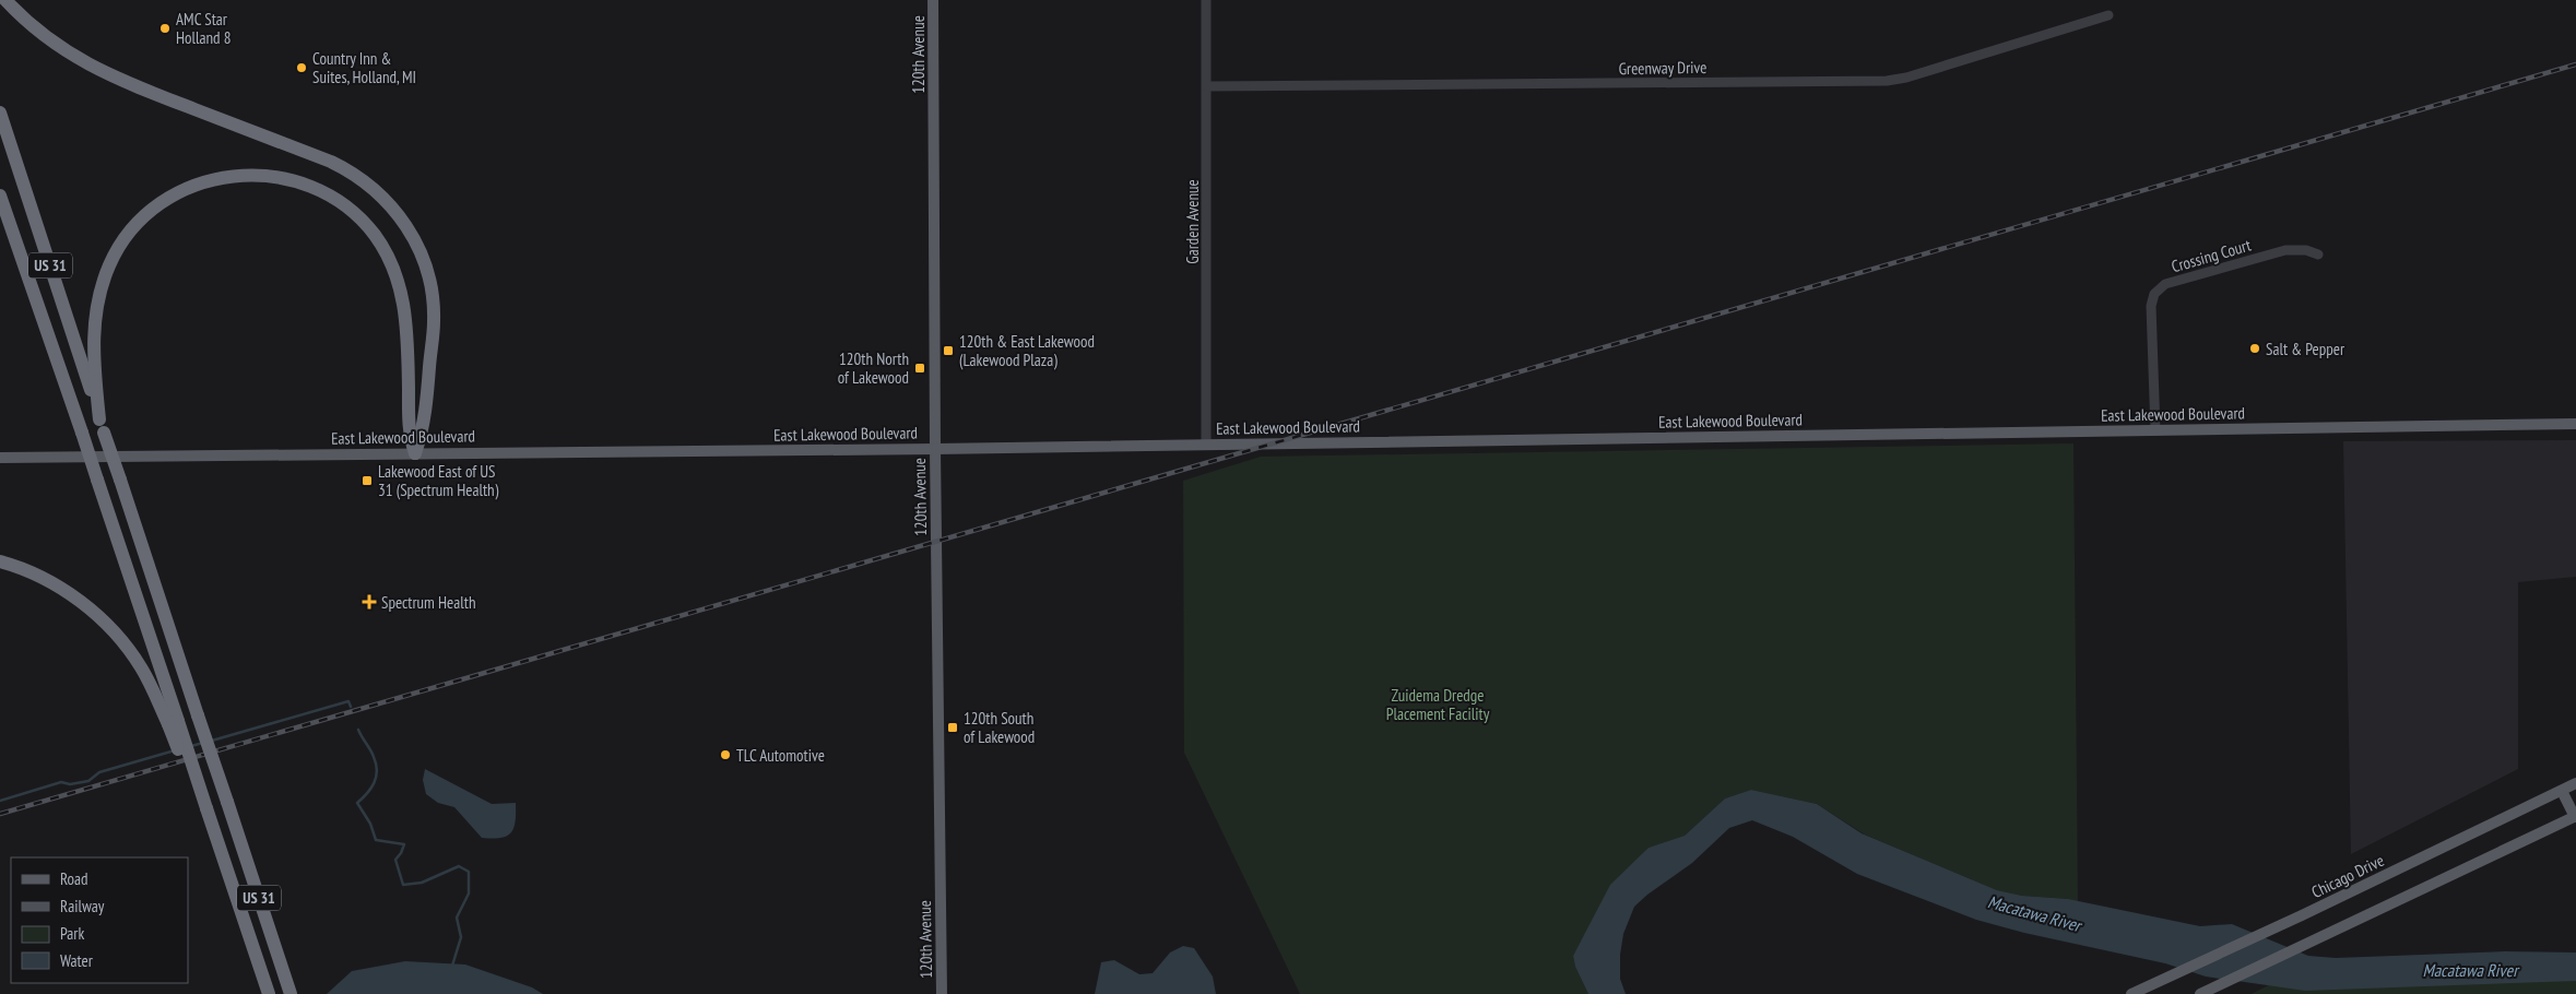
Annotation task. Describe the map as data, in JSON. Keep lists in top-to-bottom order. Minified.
{"streets":{"highway":["US 31"],"main road":["120th Avenue","East Lakewood Boulevard","Chicago Drive"],"street":["Greenway Drive","Garden Avenue","Crossing Court"]},"crossings":[["120th Avenue","East Lakewood Boulevard"],["Greenway Drive","Garden Avenue"],["Garden Avenue","East Lakewood Boulevard"],["Crossing Court","East Lakewood Boulevard"]],"water":["Macatawa River"],"parks":["Zuidema Dredge Placement Facility"],"places":{"other":["AMC Star Holland 8","Country Inn & Suites, Holland, MI","Salt & Pepper","TLC Automotive"],"transit":["120th & East Lakewood (Lakewood Plaza)","120th North of Lakewood","Lakewood East of US 31 (Spectrum Health)","120th South of Lakewood"],"health":["Spectrum Health"]},"legend":["Road","Railway","Park","Water"]}
